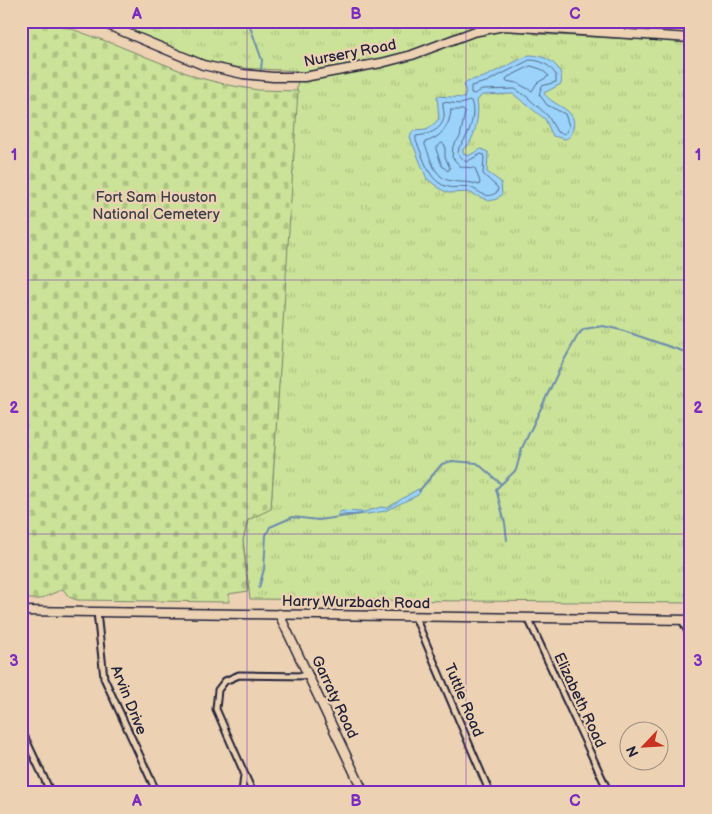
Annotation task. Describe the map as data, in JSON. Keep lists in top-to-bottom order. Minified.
{"streets":{"street":["Nursery Road","Harry Wurzbach Road","Garraty Road","Arvin Drive","Tuttle Road","Elizabeth Road"]},"crossings":[["Harry Wurzbach Road","Garraty Road"],["Harry Wurzbach Road","Arvin Drive"],["Harry Wurzbach Road","Tuttle Road"],["Harry Wurzbach Road","Elizabeth Road"]],"parks":["Fort Sam Houston National Cemetery"],"north":"bottom left","grid":{"columns":["A","B","C"],"rows":["1","2","3"]}}
